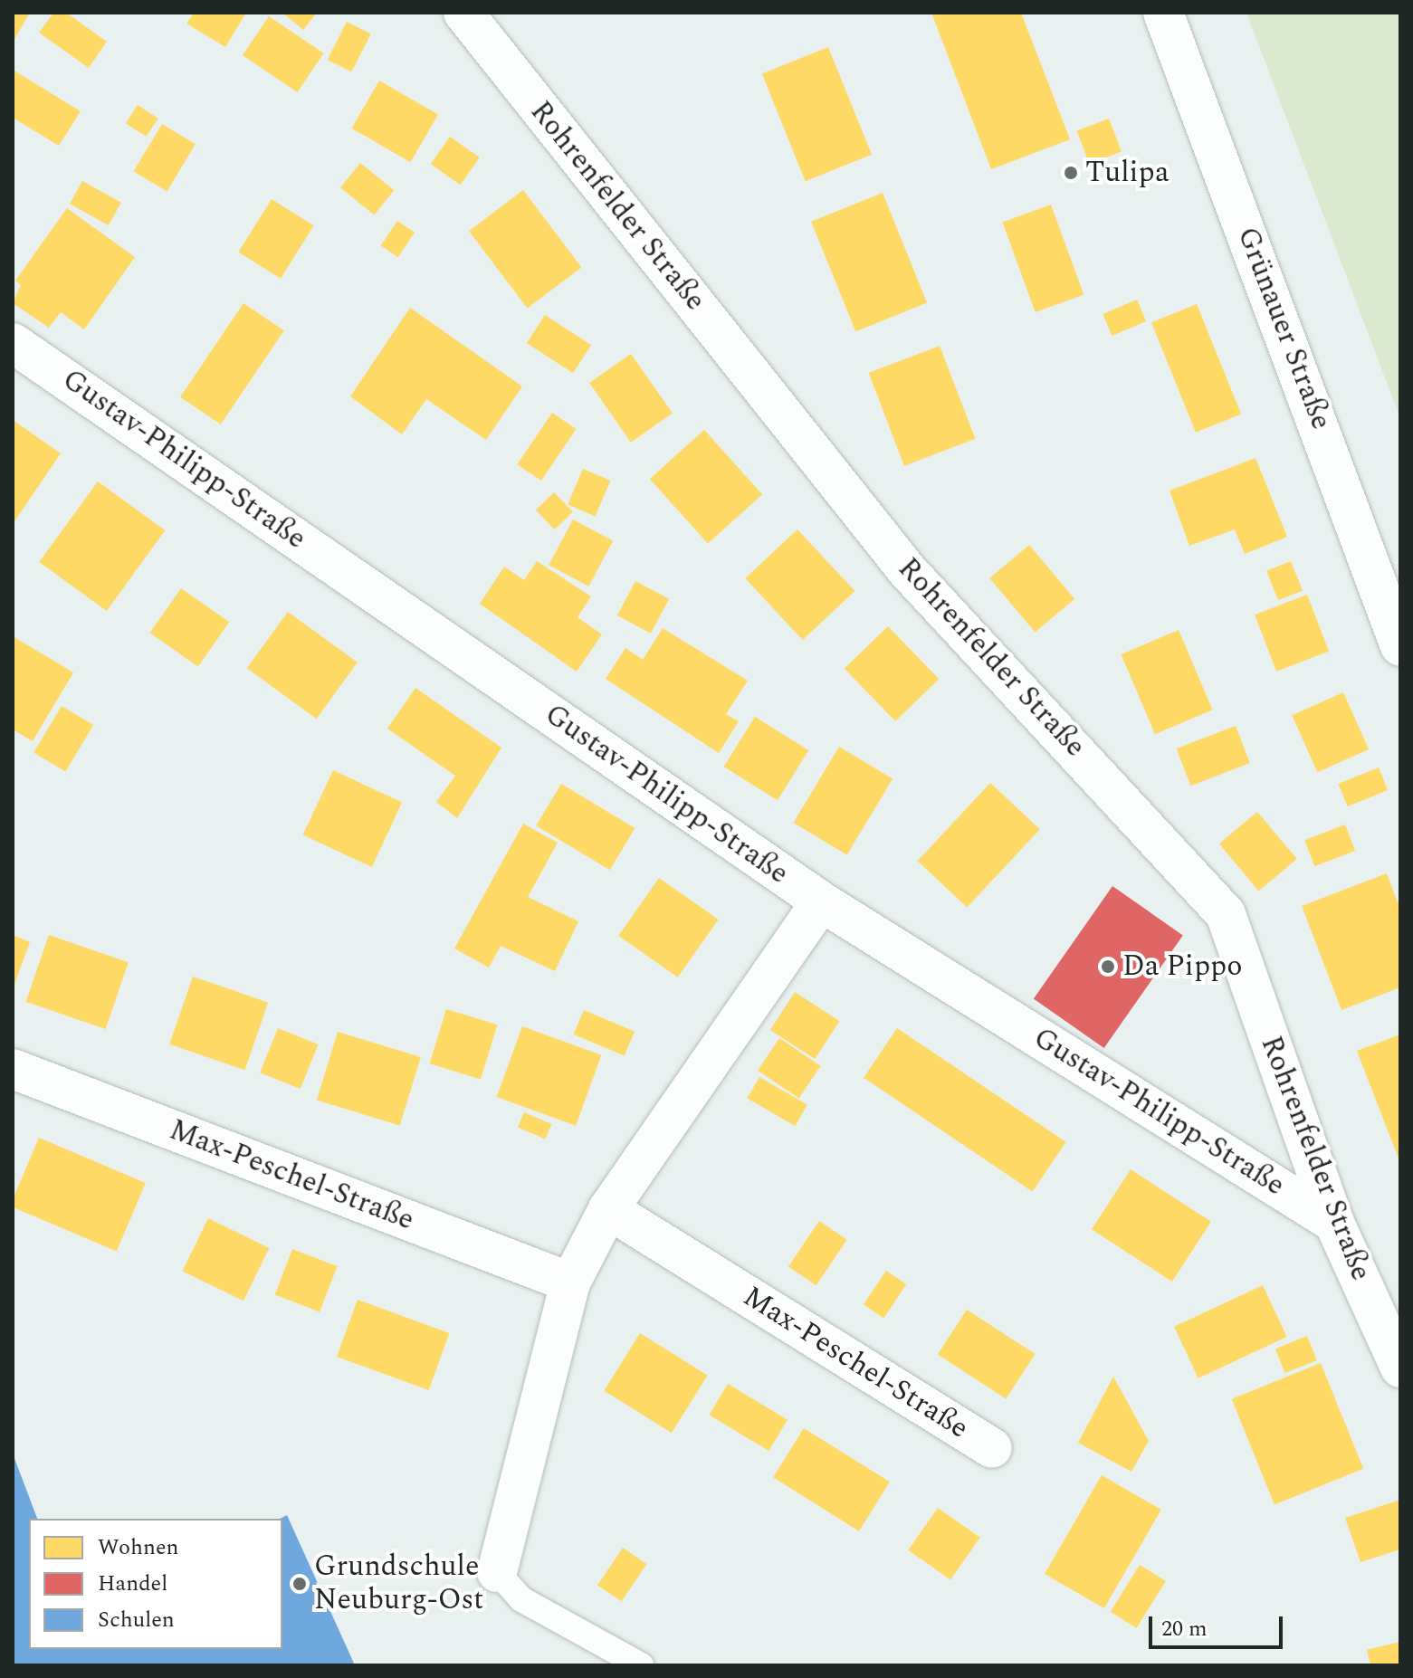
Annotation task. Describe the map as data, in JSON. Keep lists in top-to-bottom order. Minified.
{"streets":{"street":["Rohrenfelder Straße","Grünauer Straße","Gustav-Philipp-Straße","Max-Peschel-Straße"]},"crossings":[["Rohrenfelder Straße","Gustav-Philipp-Straße"]],"places":["Tulipa","Da Pippo","Grundschule Neuburg-Ost"],"legend":["Wohnen","Handel","Schulen"],"scale_bar":"20 m"}
